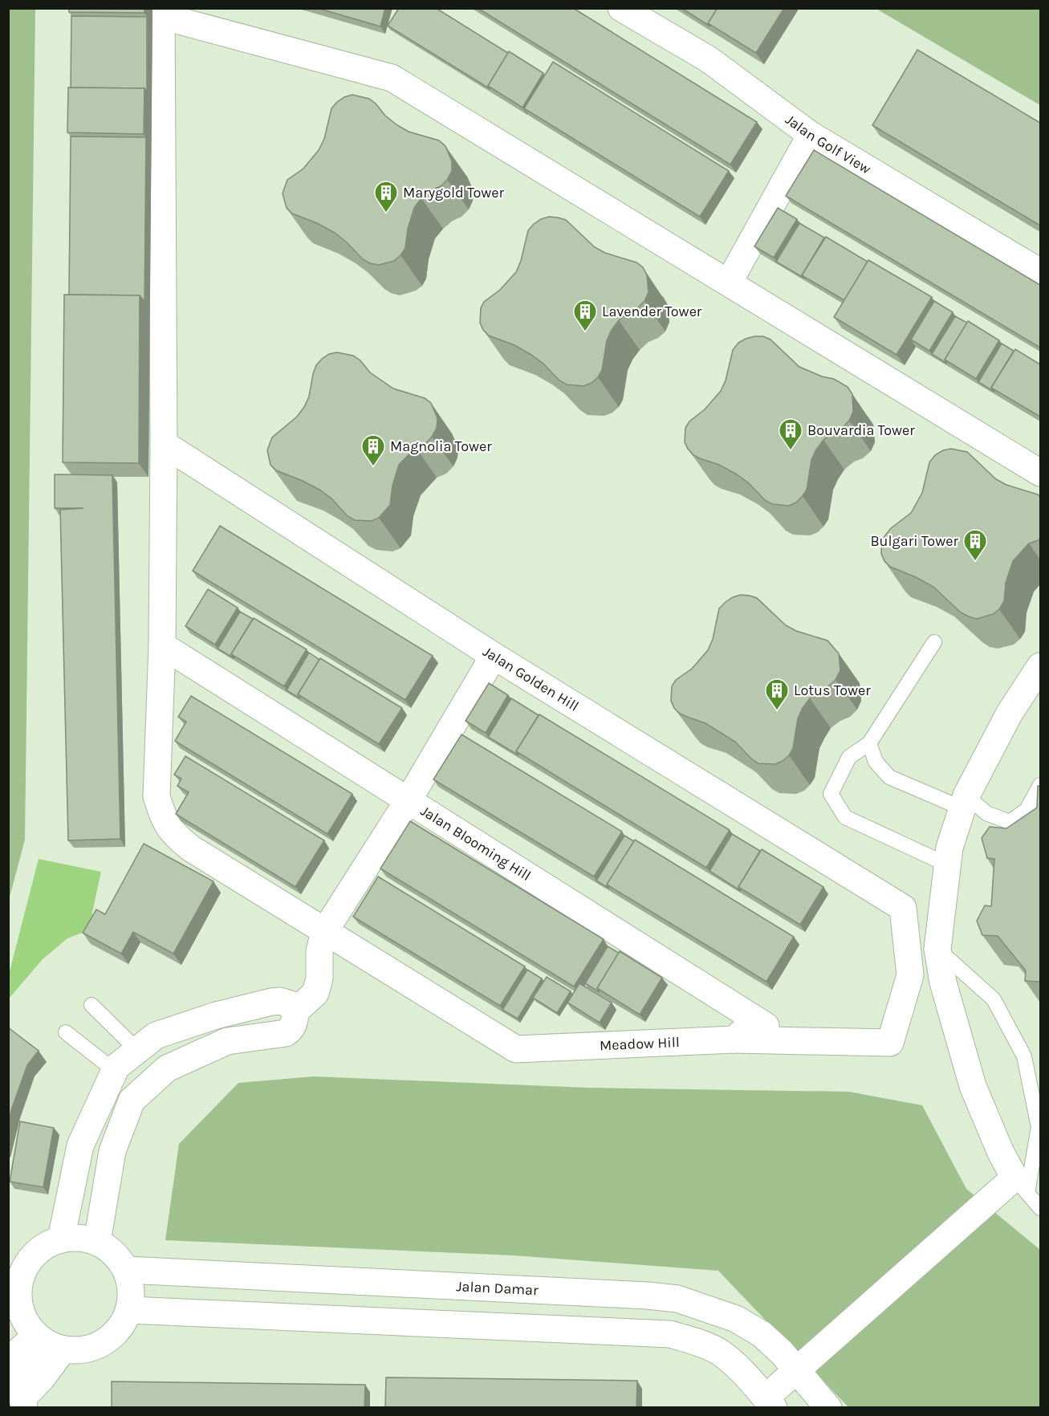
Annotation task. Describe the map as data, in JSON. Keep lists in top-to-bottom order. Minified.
{"streets":{"street":["Jalan Golf View","Jalan Golden Hill","Jalan Blooming Hill","Meadow Hill","Jalan Damar"]},"crossings":[["Jalan Golden Hill","Meadow Hill"],["Jalan Blooming Hill","Meadow Hill"]],"places":{"building":["Marygold Tower","Lavender Tower","Bouvardia Tower","Magnolia Tower","Bulgari Tower","Lotus Tower"]}}
